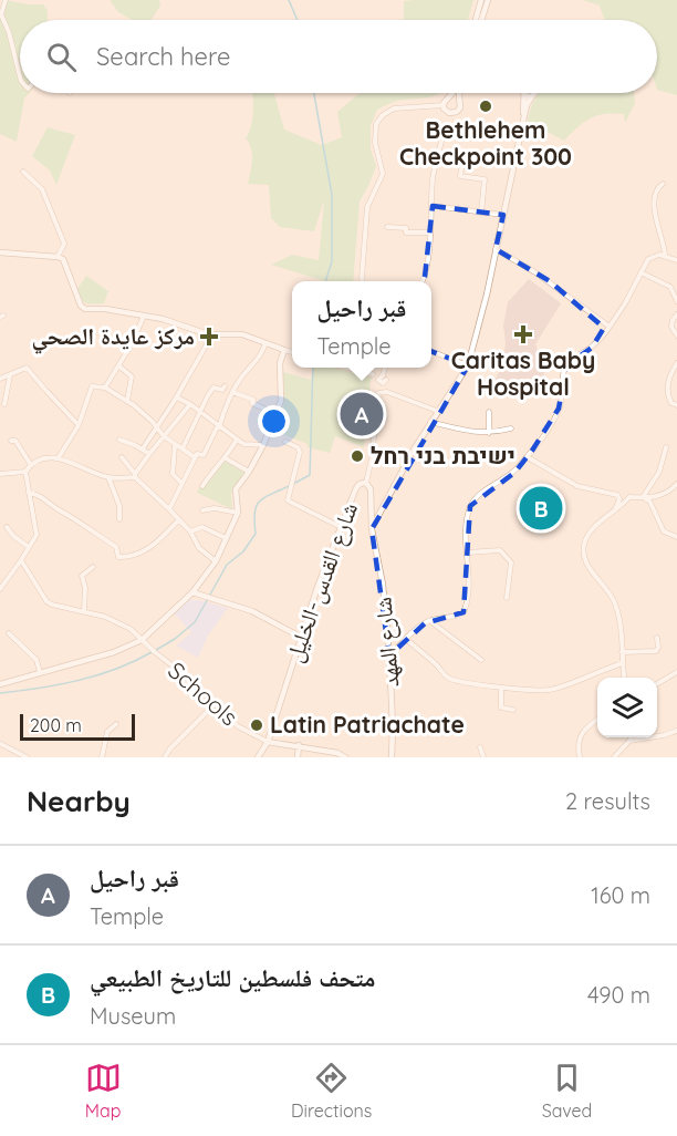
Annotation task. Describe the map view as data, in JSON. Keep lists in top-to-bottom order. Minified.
{"streets":{"street":["شارع القدس-الخليل","شارع المهد","Schools"]},"crossings":[["شارع القدس-الخليل","شارع المهد"],["شارع القدس-الخليل","Schools"]],"places":{"other":["Bethlehem Checkpoint 300","ישיבת בני רחל","Latin Patriachate"],"health":["Caritas Baby Hospital","مركز عايدة الصحي"]},"scale_bar":"200 m","page":{"search":"Search here","popup":["قبر راحيل","Temple"],"pins":["A","B"],"scale":"200 m","heading":["Nearby","2 results"],"list":[{"mark":"A","name":"قبر راحيل","note":"Temple","value":"160 m"},{"mark":"B","name":"متحف فلسطين للتاريخ الطبيعي","note":"Museum","value":"490 m"}],"nav":["Map","Directions","Saved"]}}
